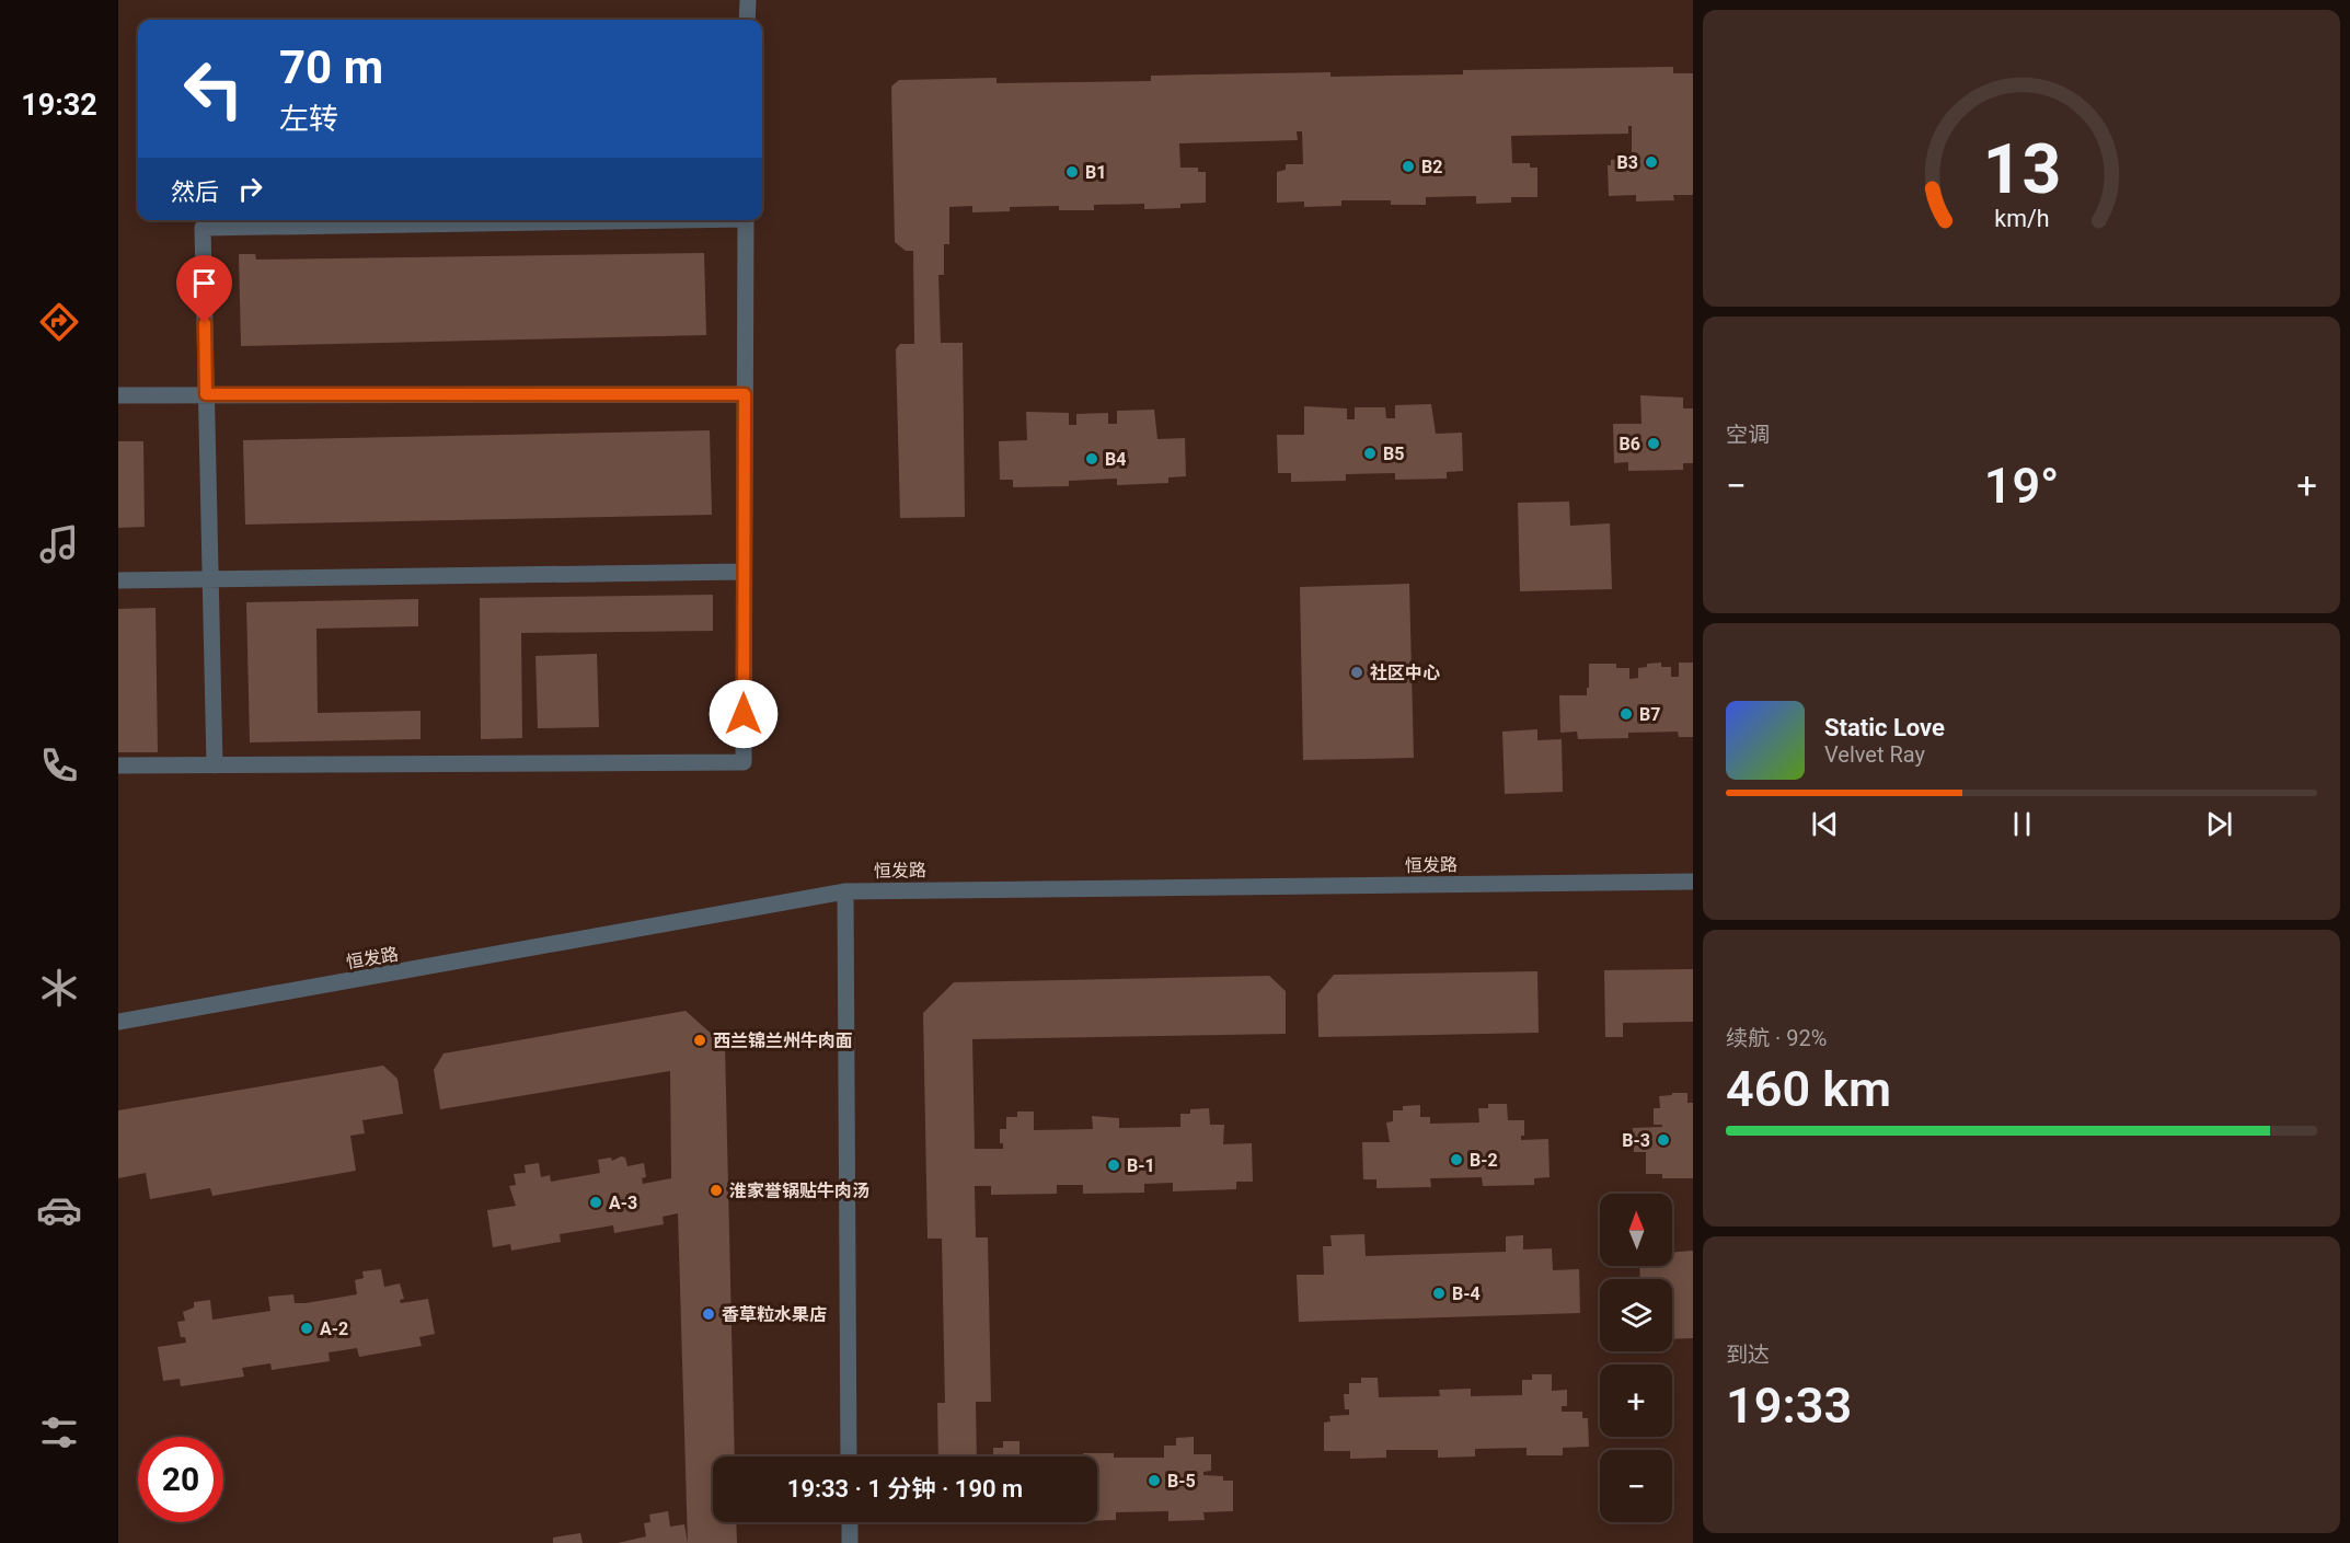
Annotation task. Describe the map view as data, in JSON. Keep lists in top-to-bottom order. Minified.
{"streets":{"street":["恒发路"]},"places":["B3","B2","B1","B6","B5","B4","社区中心","B7","西兰锦兰州牛肉面","B-3","B-2","B-1","淮家誉锅贴牛肉汤","A-3","B-4","香草粒水果店","A-2","B-5"],"north":"top","page":{"tabs":"19:32","turn":["70 m","左转"],"then":"然后","tile":["空调",["续航 · 92%","460 km"],["到达","19:33"]],"heat":["−","19°","+"],"song":["Static Love","Velvet Ray"],"map_buttons":["+","−"],"limit":"20","trip":"19:33 · 1 分钟 · 190 m","gauge":["13","km/h"]}}
